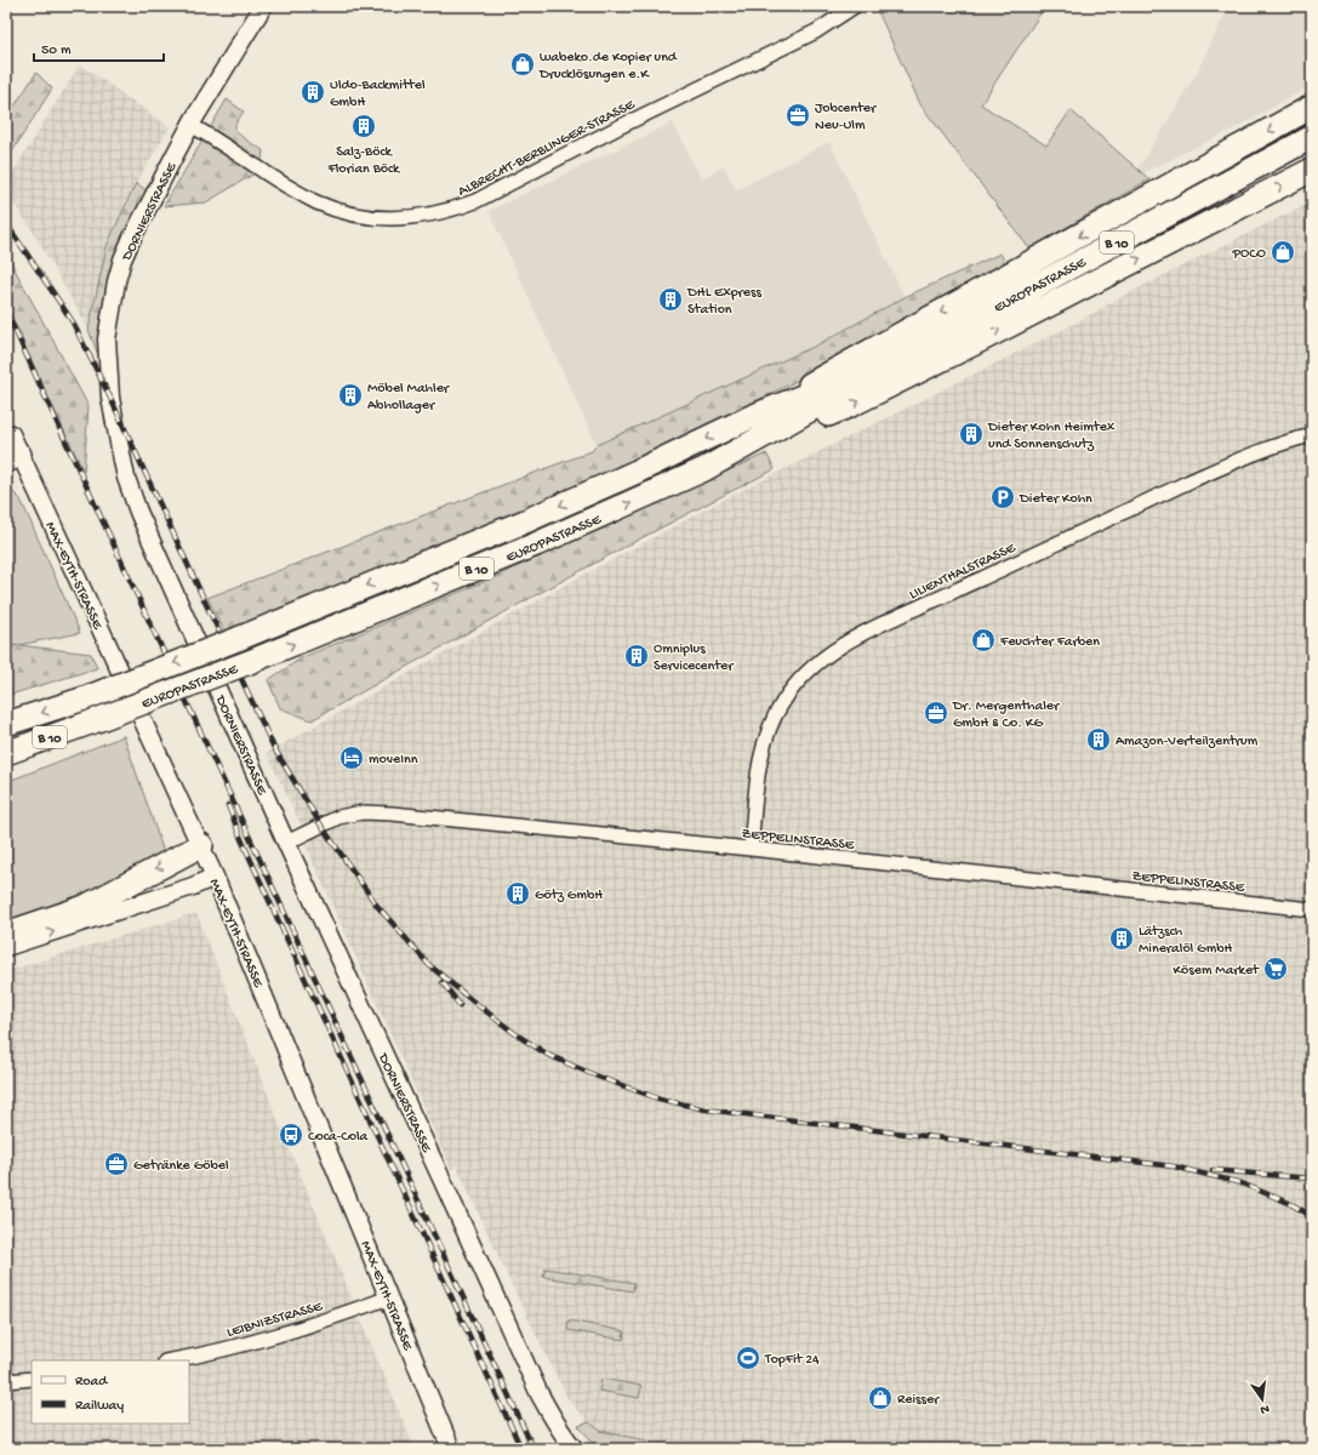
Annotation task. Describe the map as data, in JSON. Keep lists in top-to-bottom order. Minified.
{"streets":{"highway":["B 10","EUROPASTRASSE"],"street":["ALBRECHT-BERBLINGER-STRASSE","DORNIERSTRASSE","LILIENTHALSTRASSE","MAX-EYTH-STRASSE","ZEPPELINSTRASSE","LEIBNIZSTRASSE"]},"crossings":[["ALBRECHT-BERBLINGER-STRASSE","DORNIERSTRASSE"],["DORNIERSTRASSE","ZEPPELINSTRASSE"],["LILIENTHALSTRASSE","ZEPPELINSTRASSE"],["MAX-EYTH-STRASSE","LEIBNIZSTRASSE"]],"places":{"shop":["wabeko.de Kopier und Drucklösungen e.K","POCO","Feuchter Farben","Reisser"],"building":["Uldo-Backmittel GmbH","Salz-Böck Florian Böck","DHL Express Station","Möbel Mahler Abhollager","Dieter Kohn Heimtex und Sonnenschutz","Omniplus Servicecenter","Amazon-Verteilzentrum","Götz GmbH","Lätzsch Mineralöl GmbH"],"office":["Jobcenter Neu-Ulm","Dr. Mergenthaler GmbH & Co. KG","Getränke Göbel"],"parking":["Dieter Kohn"],"hotel":["moveInn"],"supermarket":["Kösem Market"],"bus stop":["Coca-Cola"],"sports":["TopFit 24"]},"legend":["Road","Railway"],"scale_bar":"50 m","north":"bottom"}
